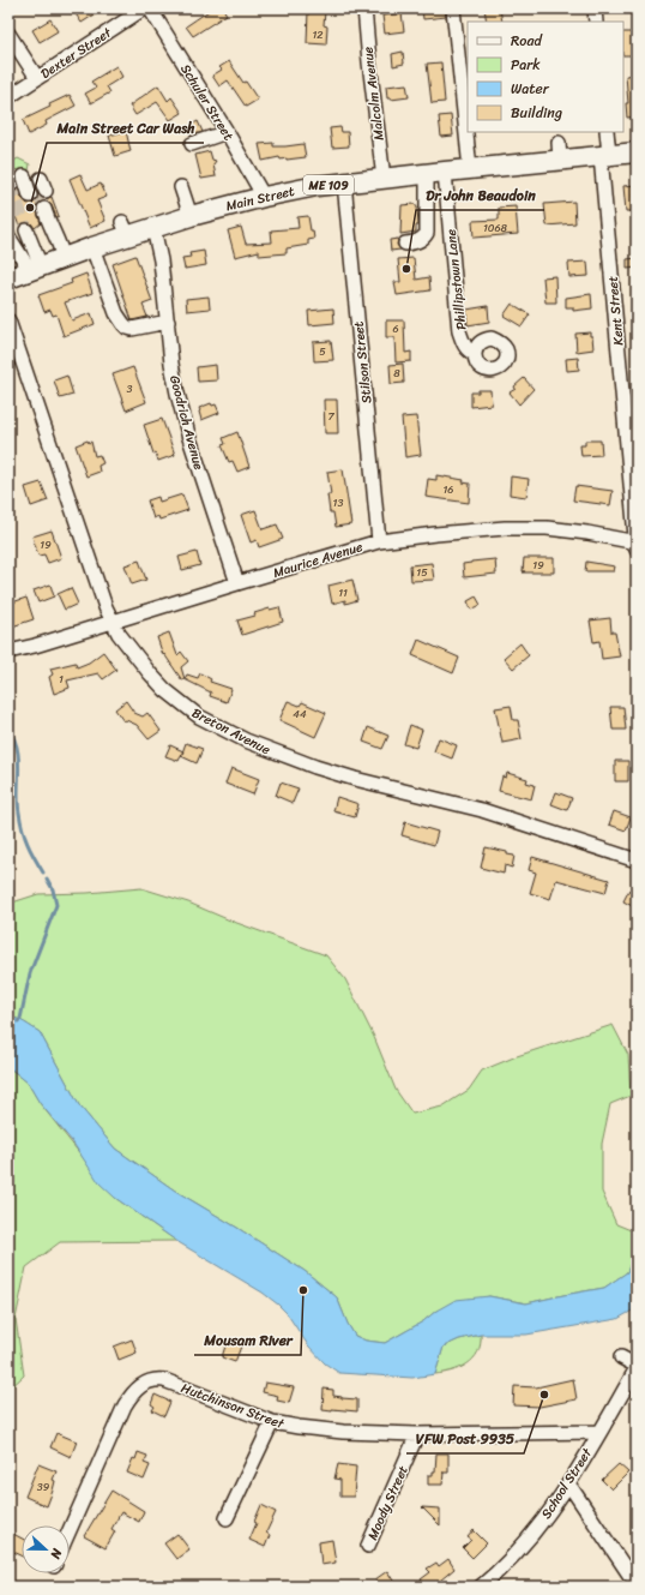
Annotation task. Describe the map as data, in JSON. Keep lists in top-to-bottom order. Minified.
{"streets":{"highway":["ME 109","Main Street"],"street":["Dexter Street","Malcolm Avenue","Schuler Street","Phillipstown Lane","Kent Street","Stilson Street","Goodrich Avenue","Maurice Avenue","Breton Avenue","Hutchinson Street","School Street","Moody Street"]},"crossings":[["Malcolm Avenue","Main Street"],["Schuler Street","Main Street"],["Main Street","Phillipstown Lane"],["Main Street","Kent Street"],["Main Street","Stilson Street"],["Main Street","Goodrich Avenue"],["Kent Street","Maurice Avenue"],["Stilson Street","Maurice Avenue"],["Goodrich Avenue","Maurice Avenue"],["Maurice Avenue","Breton Avenue"],["Hutchinson Street","School Street"],["Hutchinson Street","Moody Street"]],"places":["Main Street Car Wash","Dr John Beaudoin","Mousam River","VFW Post 9935"],"house_numbers":["12","1068","6","5","8","3","7","16","13","19","19","15","11","1","44","39"],"legend":["Road","Park","Water","Building"],"north":"right"}
